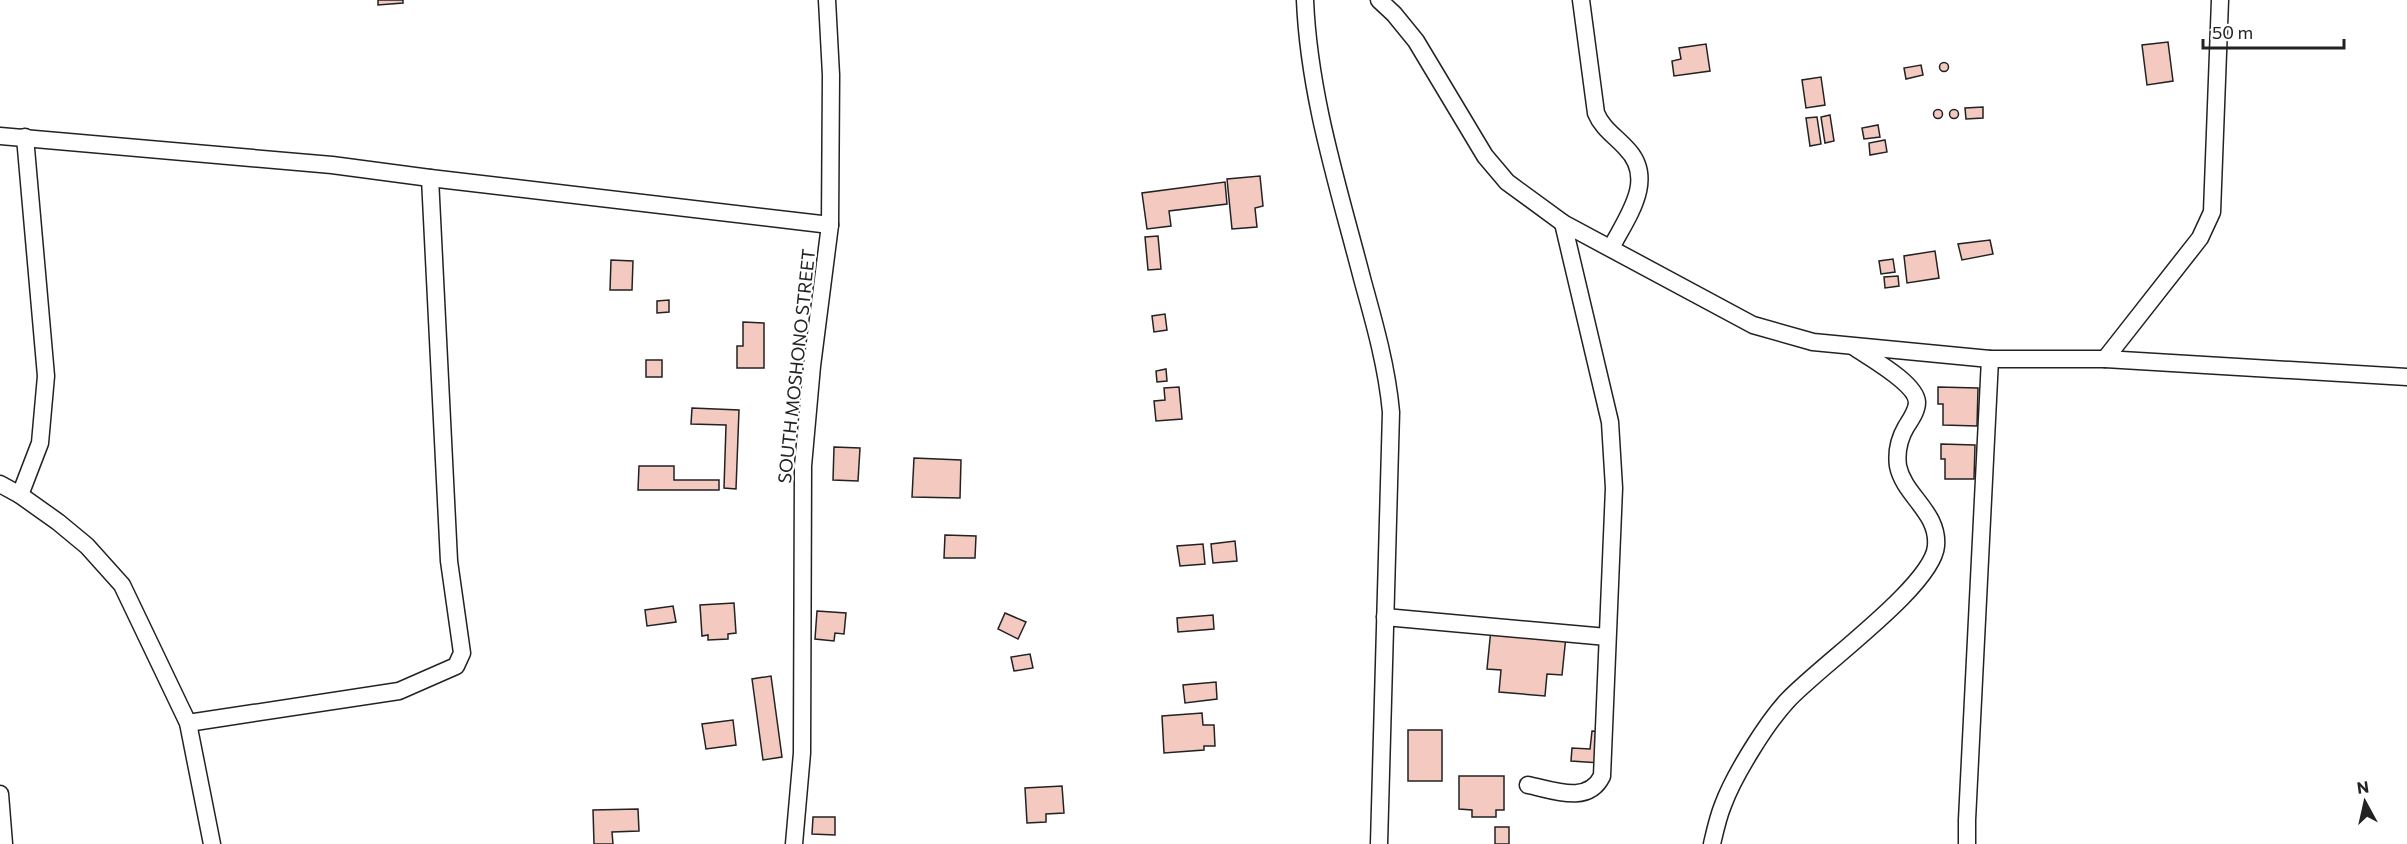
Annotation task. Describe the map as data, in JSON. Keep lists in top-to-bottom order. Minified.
{"streets":{"street":["SOUTH MOSHONO STREET"]},"scale_bar":"50 m","north":"top"}
